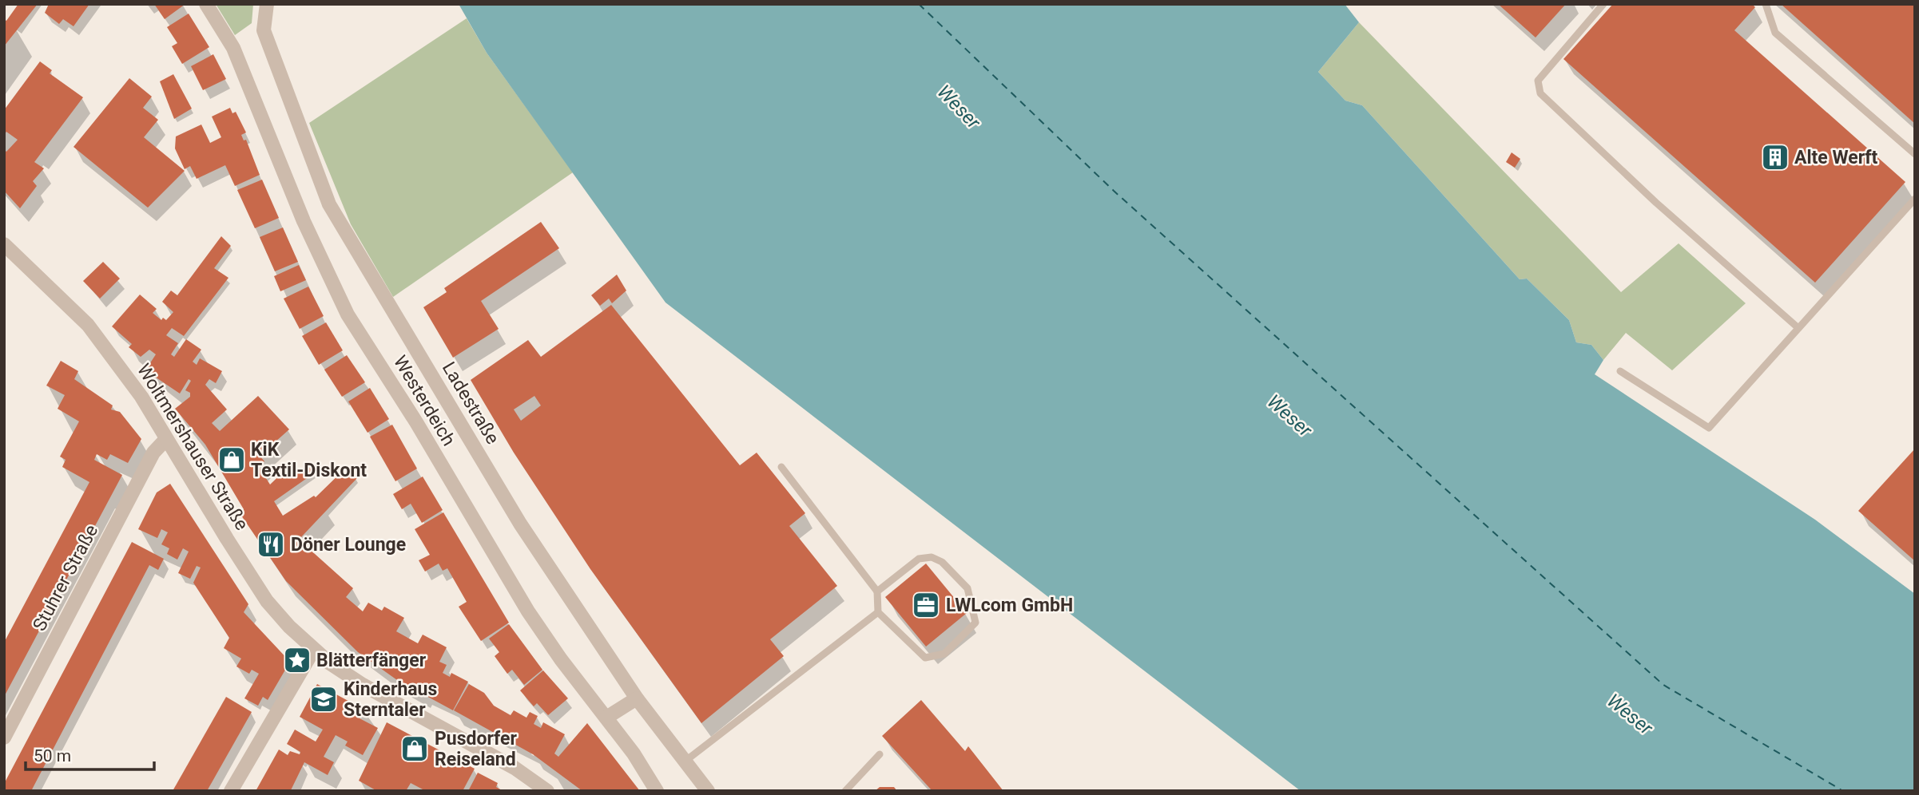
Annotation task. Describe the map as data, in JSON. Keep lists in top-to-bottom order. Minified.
{"streets":{"street":["Westerdeich","Ladestraße","Woltmershauser Straße","Stuhrer Straße"]},"crossings":[["Woltmershauser Straße","Stuhrer Straße"]],"water":["Weser"],"places":{"building":["Alte Werft"],"shop":["KiK Textil-Diskont","Pusdorfer Reiseland"],"restaurant":["Döner Lounge"],"office":["LWLcom GmbH"],"place":["Blätterfänger"],"school or university":["Kinderhaus Sterntaler"]},"scale_bar":"50 m"}
